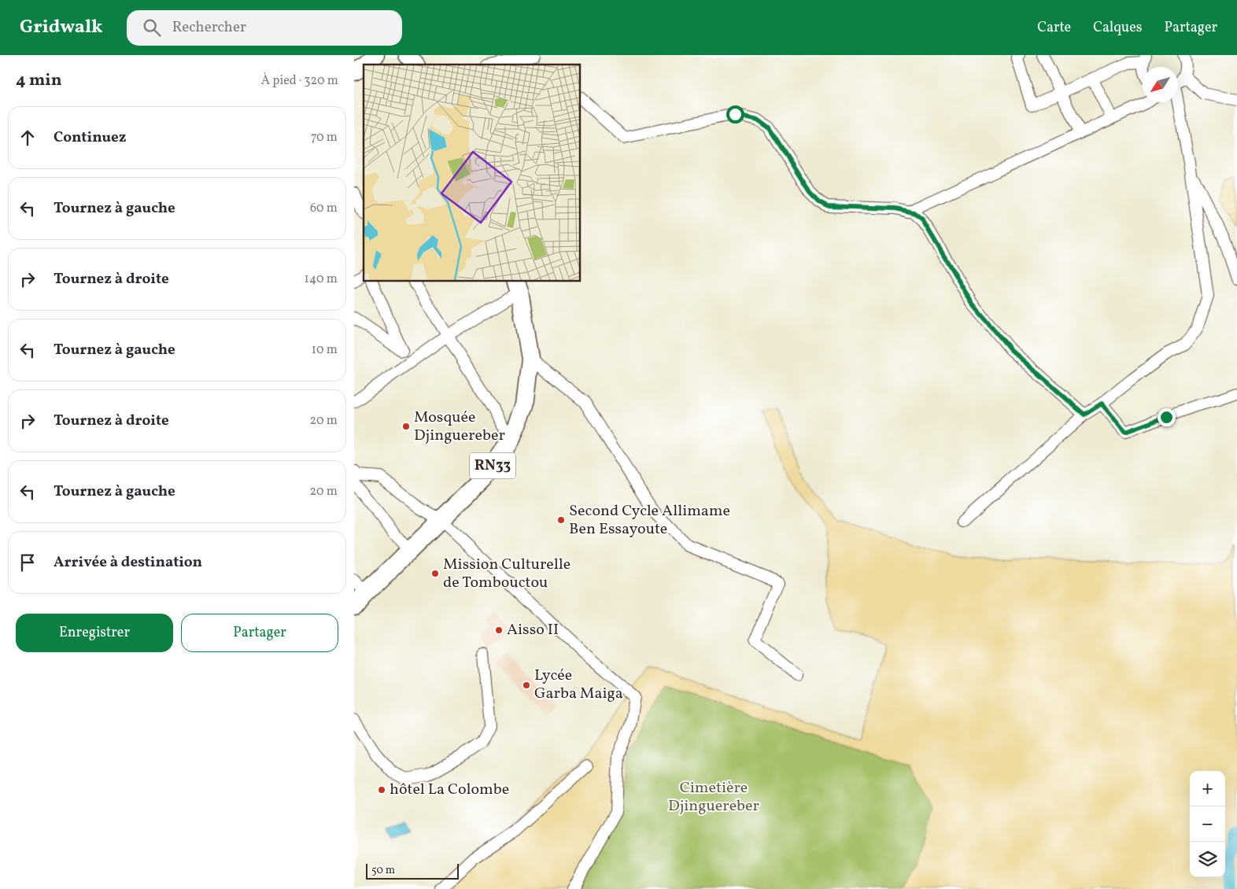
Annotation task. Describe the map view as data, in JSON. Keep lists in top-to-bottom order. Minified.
{"streets":{"main road":["RN33"]},"parks":["Cimetière Djinguereber"],"places":["Mosquée Djinguereber","Second Cycle Allimame Ben Essayoute","Mission Culturelle de Tombouctou","Aisso II","Lycée Garba Maiga","hôtel La Colombe"],"scale_bar":"50 m","north":"bottom left","page":{"header":"Gridwalk","search":"Rechercher","nav":["Carte","Calques","Partager"],"heading":["4 min","À pied · 320 m"],"list":[["Continuez","70 m"],["Tournez à gauche","60 m"],["Tournez à droite","140 m"],["Tournez à gauche","10 m"],["Tournez à droite","20 m"],["Tournez à gauche","20 m"],"Arrivée à destination"],"buttons":["Enregistrer","Partager"],"map_buttons":["+","−"],"scale":"50 m"}}
